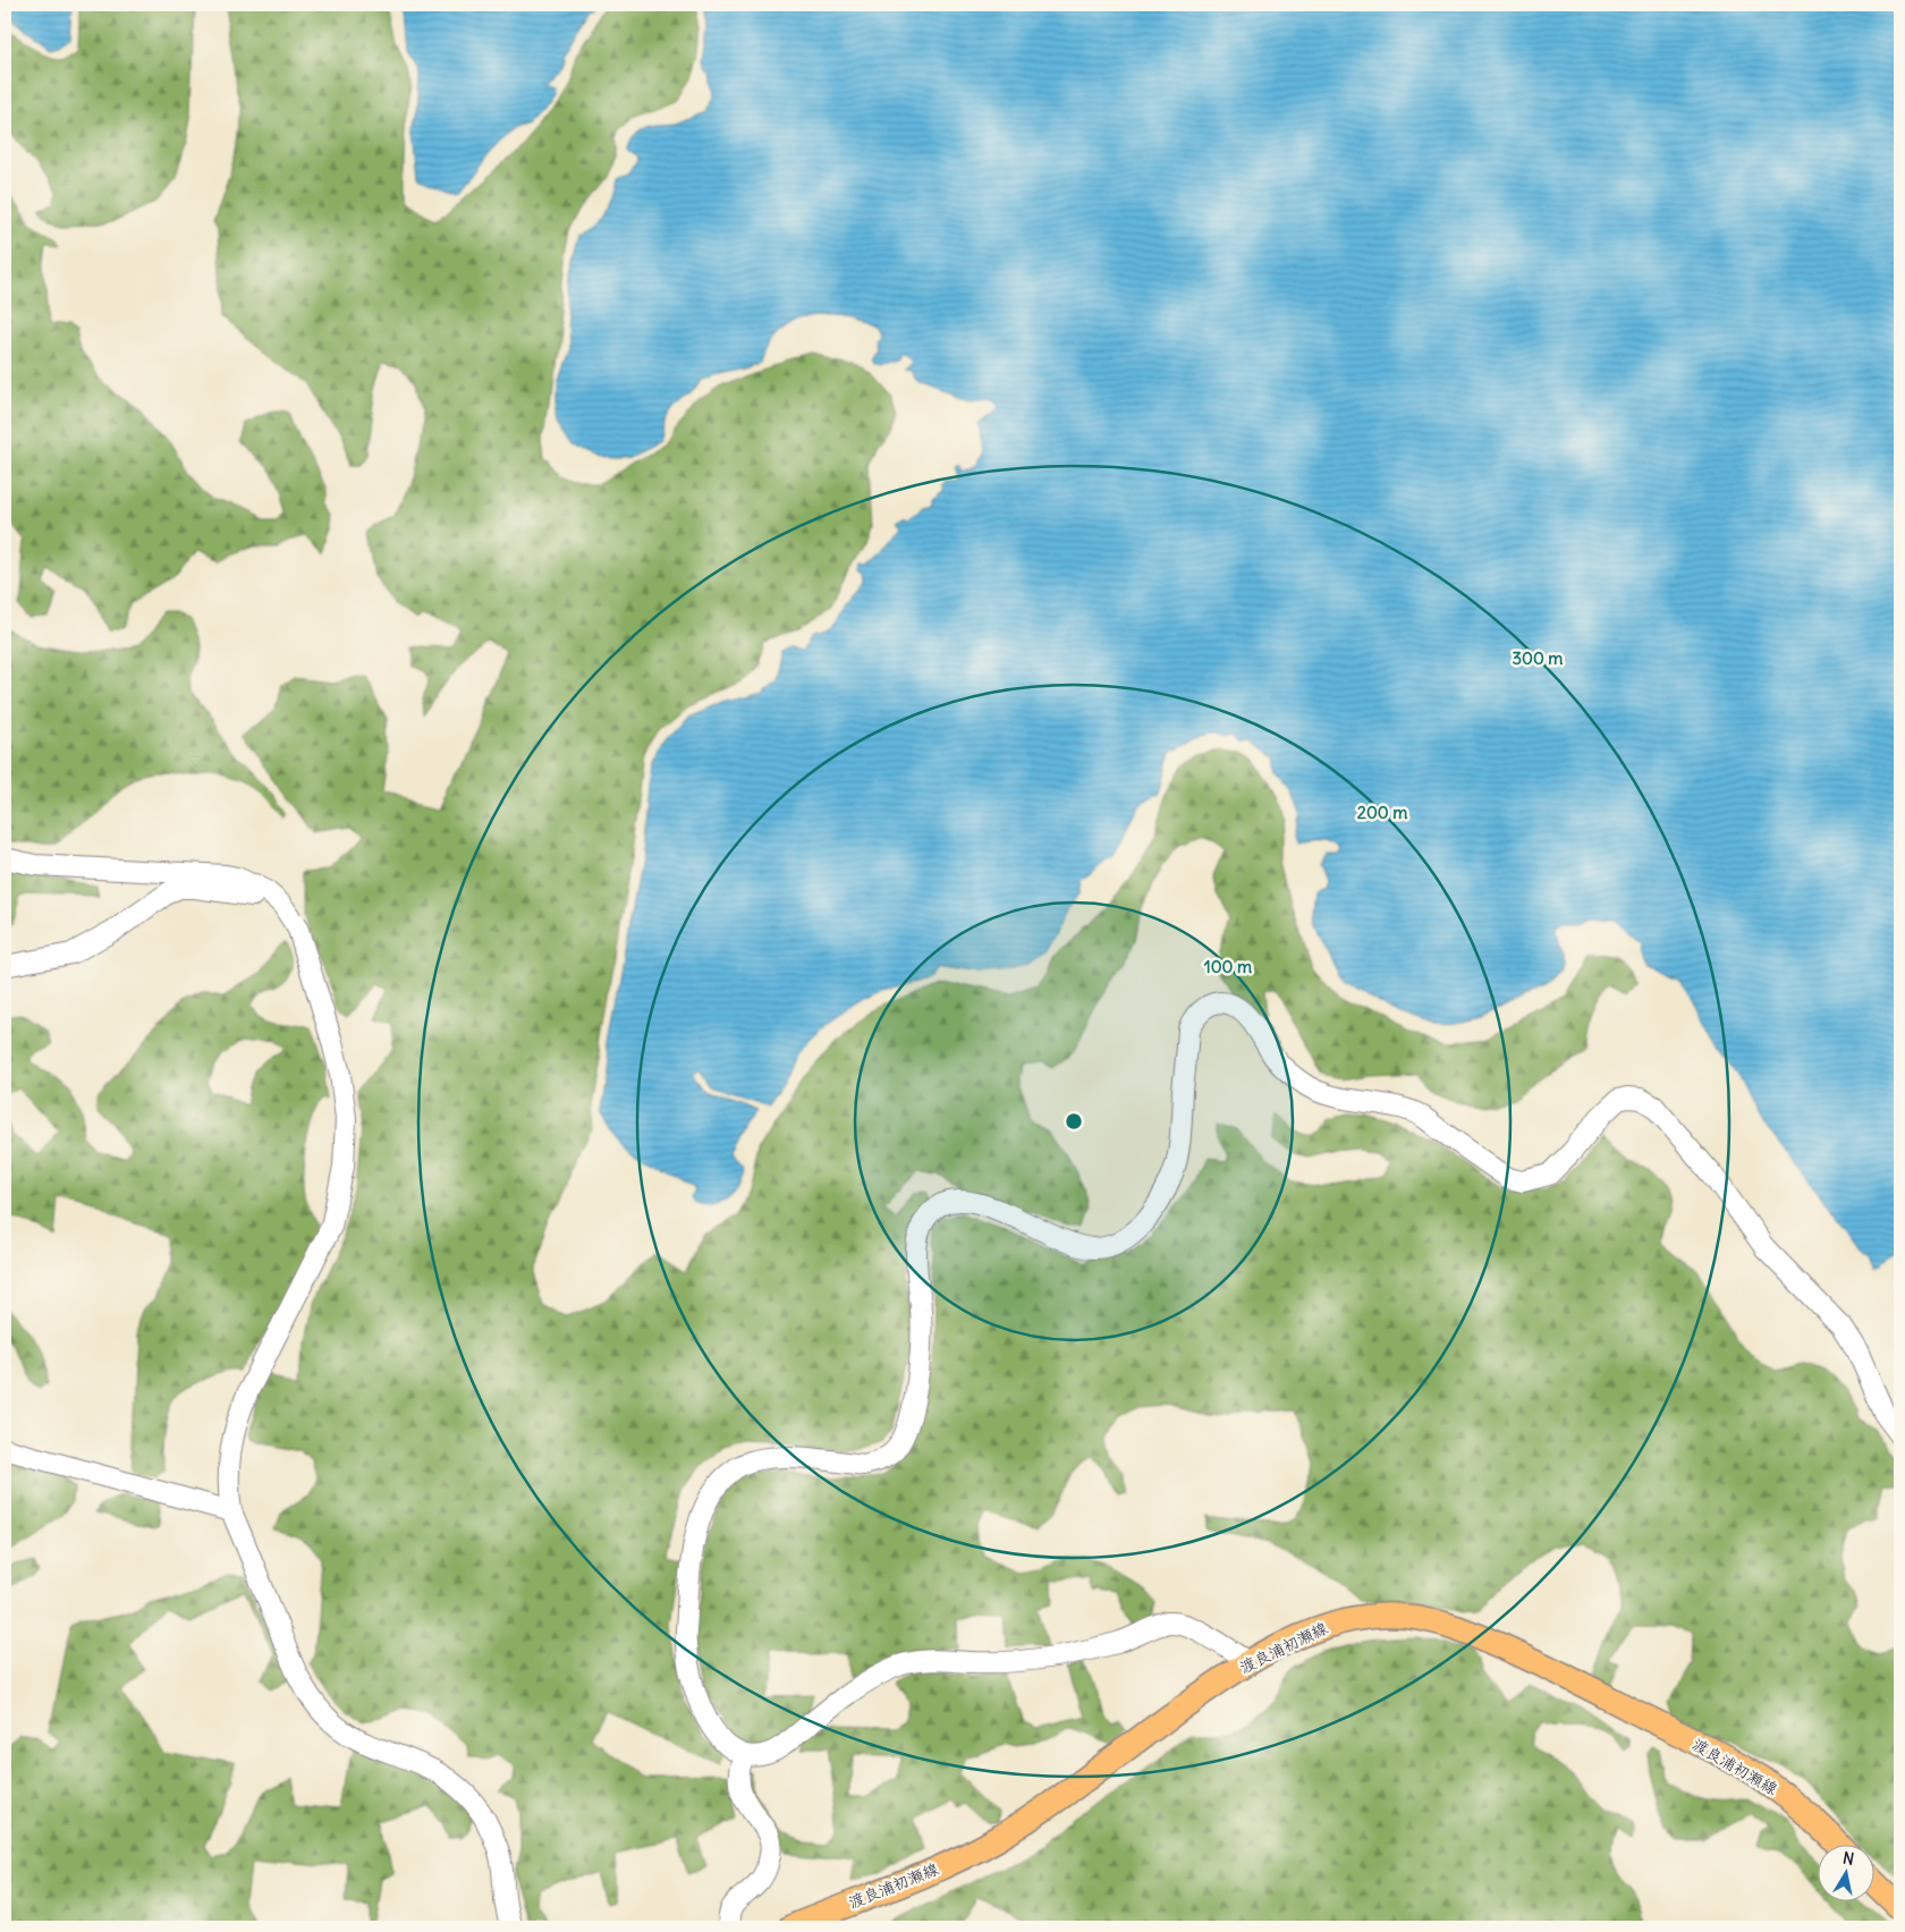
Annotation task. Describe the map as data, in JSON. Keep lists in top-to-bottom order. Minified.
{"streets":{"main road":["渡良浦初瀬線"]},"north":"top","rings":["300 m","200 m","100 m"]}
